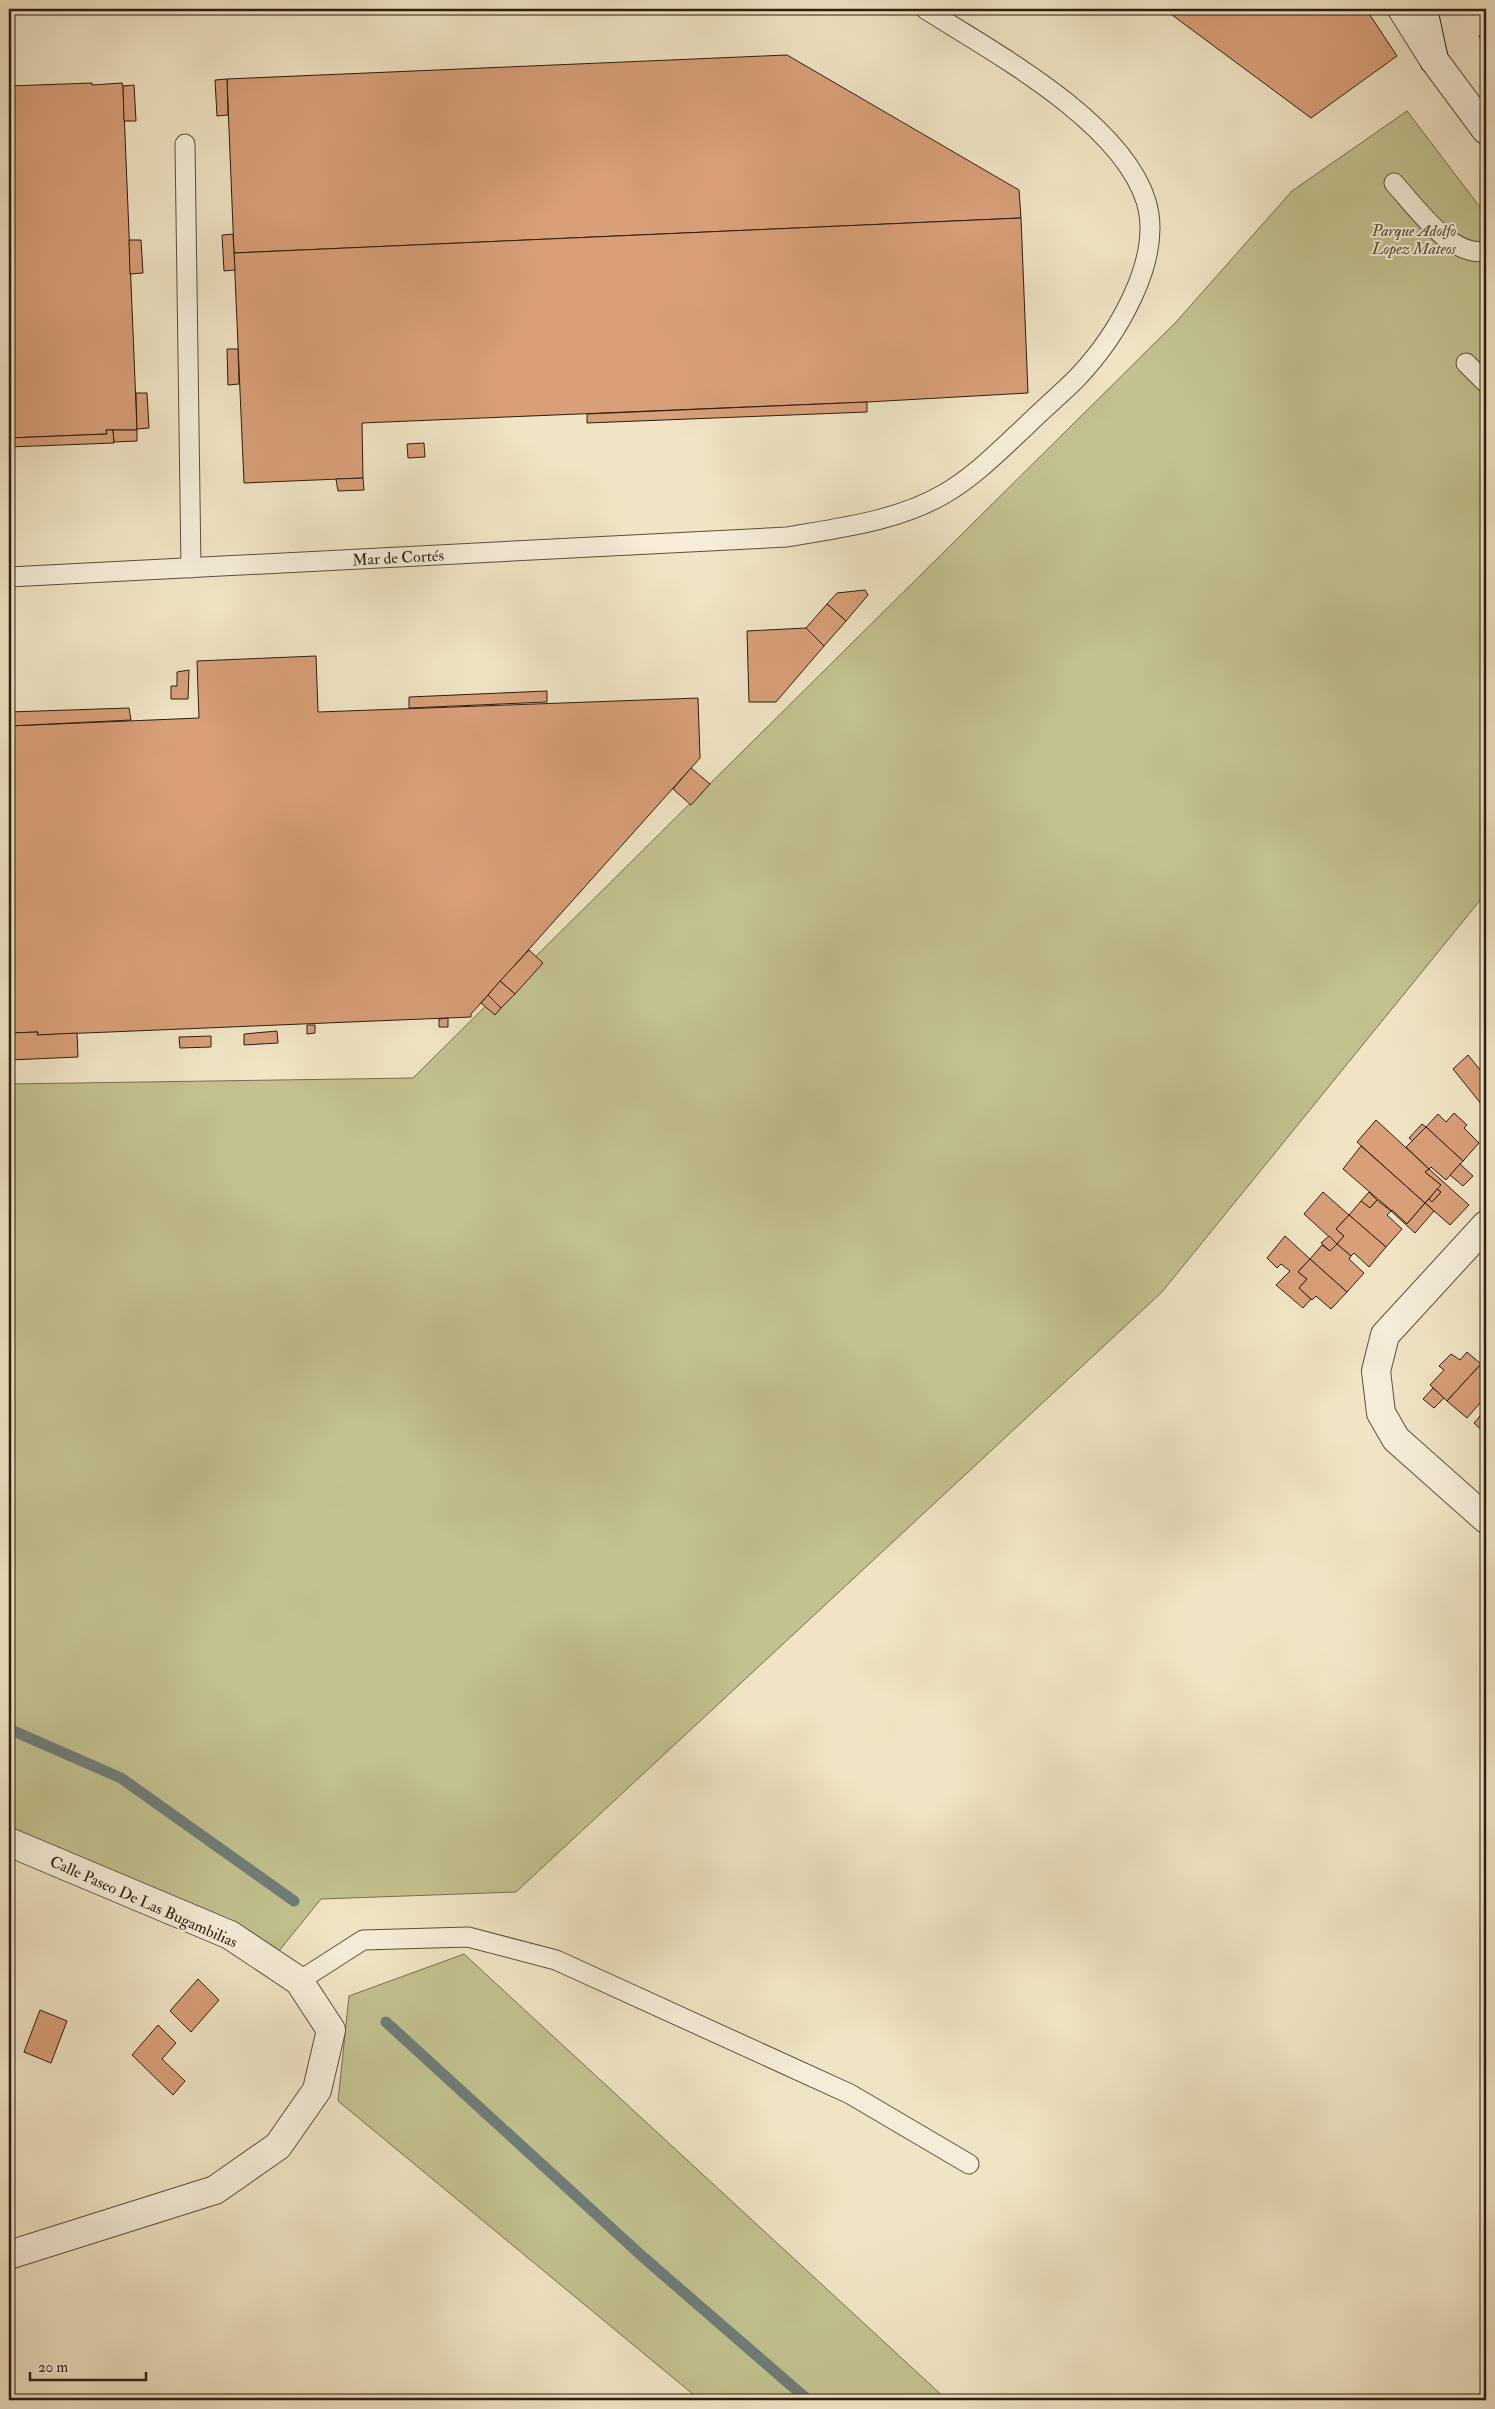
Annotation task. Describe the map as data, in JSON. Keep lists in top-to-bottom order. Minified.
{"streets":{"street":["Calle Paseo De Las Bugambilias"],"lane":["Mar de Cortés"]},"parks":["Parque Adolfo Lopez Mateos"],"scale_bar":"20 m"}
